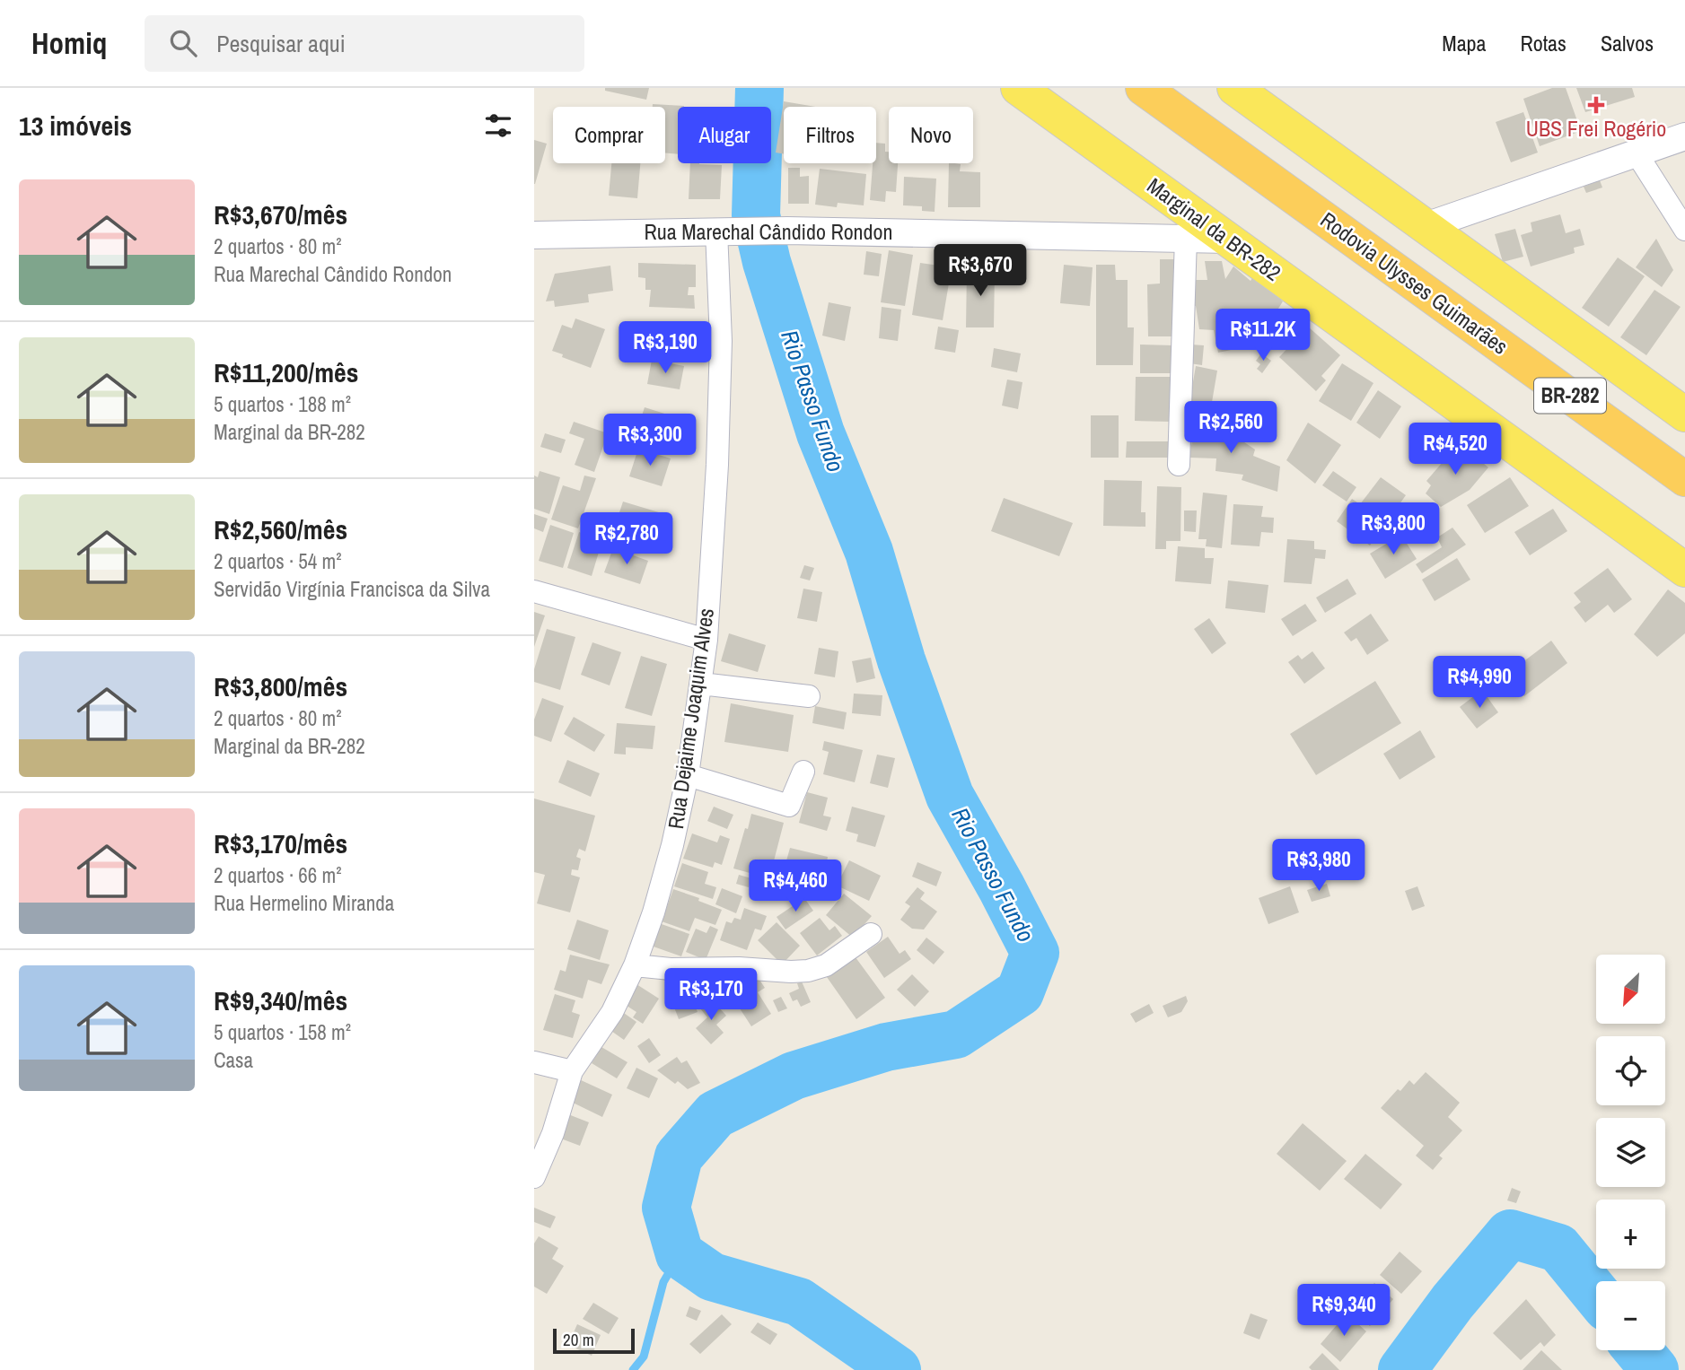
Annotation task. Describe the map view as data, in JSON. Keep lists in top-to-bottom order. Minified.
{"streets":{"highway":["Rodovia Ulysses Guimarães","BR-282"],"main road":["Marginal da BR-282"],"street":["Rua Marechal Cândido Rondon","Rua Dejaime Joaquim Alves"]},"crossings":[["Marginal da BR-282","Rua Marechal Cândido Rondon"],["Rua Marechal Cândido Rondon","Rua Dejaime Joaquim Alves"]],"water":["Rio Passo Fundo"],"places":{"health":["UBS Frei Rogério"]},"scale_bar":"20 m","north":"bottom left","page":{"header":"Homiq","search":"Pesquisar aqui","nav":["Mapa","Rotas","Salvos"],"heading":"13 imóveis","chip":["Comprar","Alugar","Filtros","Novo"],"list":[{"name":"R$3,670/mês","note":"2 quartos · 80 m² · Rua Marechal Cândido Rondon"},{"name":"R$11,200/mês","note":"5 quartos · 188 m² · Marginal da BR-282"},{"name":"R$2,560/mês","note":"2 quartos · 54 m² · Servidão Virgínia Francisca da Silva"},{"name":"R$3,800/mês","note":"2 quartos · 80 m² · Marginal da BR-282"},{"name":"R$3,170/mês","note":"2 quartos · 66 m² · Rua Hermelino Miranda"},{"name":"R$9,340/mês","note":"5 quartos · 158 m² · Casa"}],"price":["R$3,670","R$11.2K","R$3,190","R$2,560","R$3,300","R$4,520","R$3,800","R$2,780","R$4,990","R$3,980","R$4,460","R$3,170","R$9,340"],"map_buttons":["+","−"],"scale":"20 m"}}
